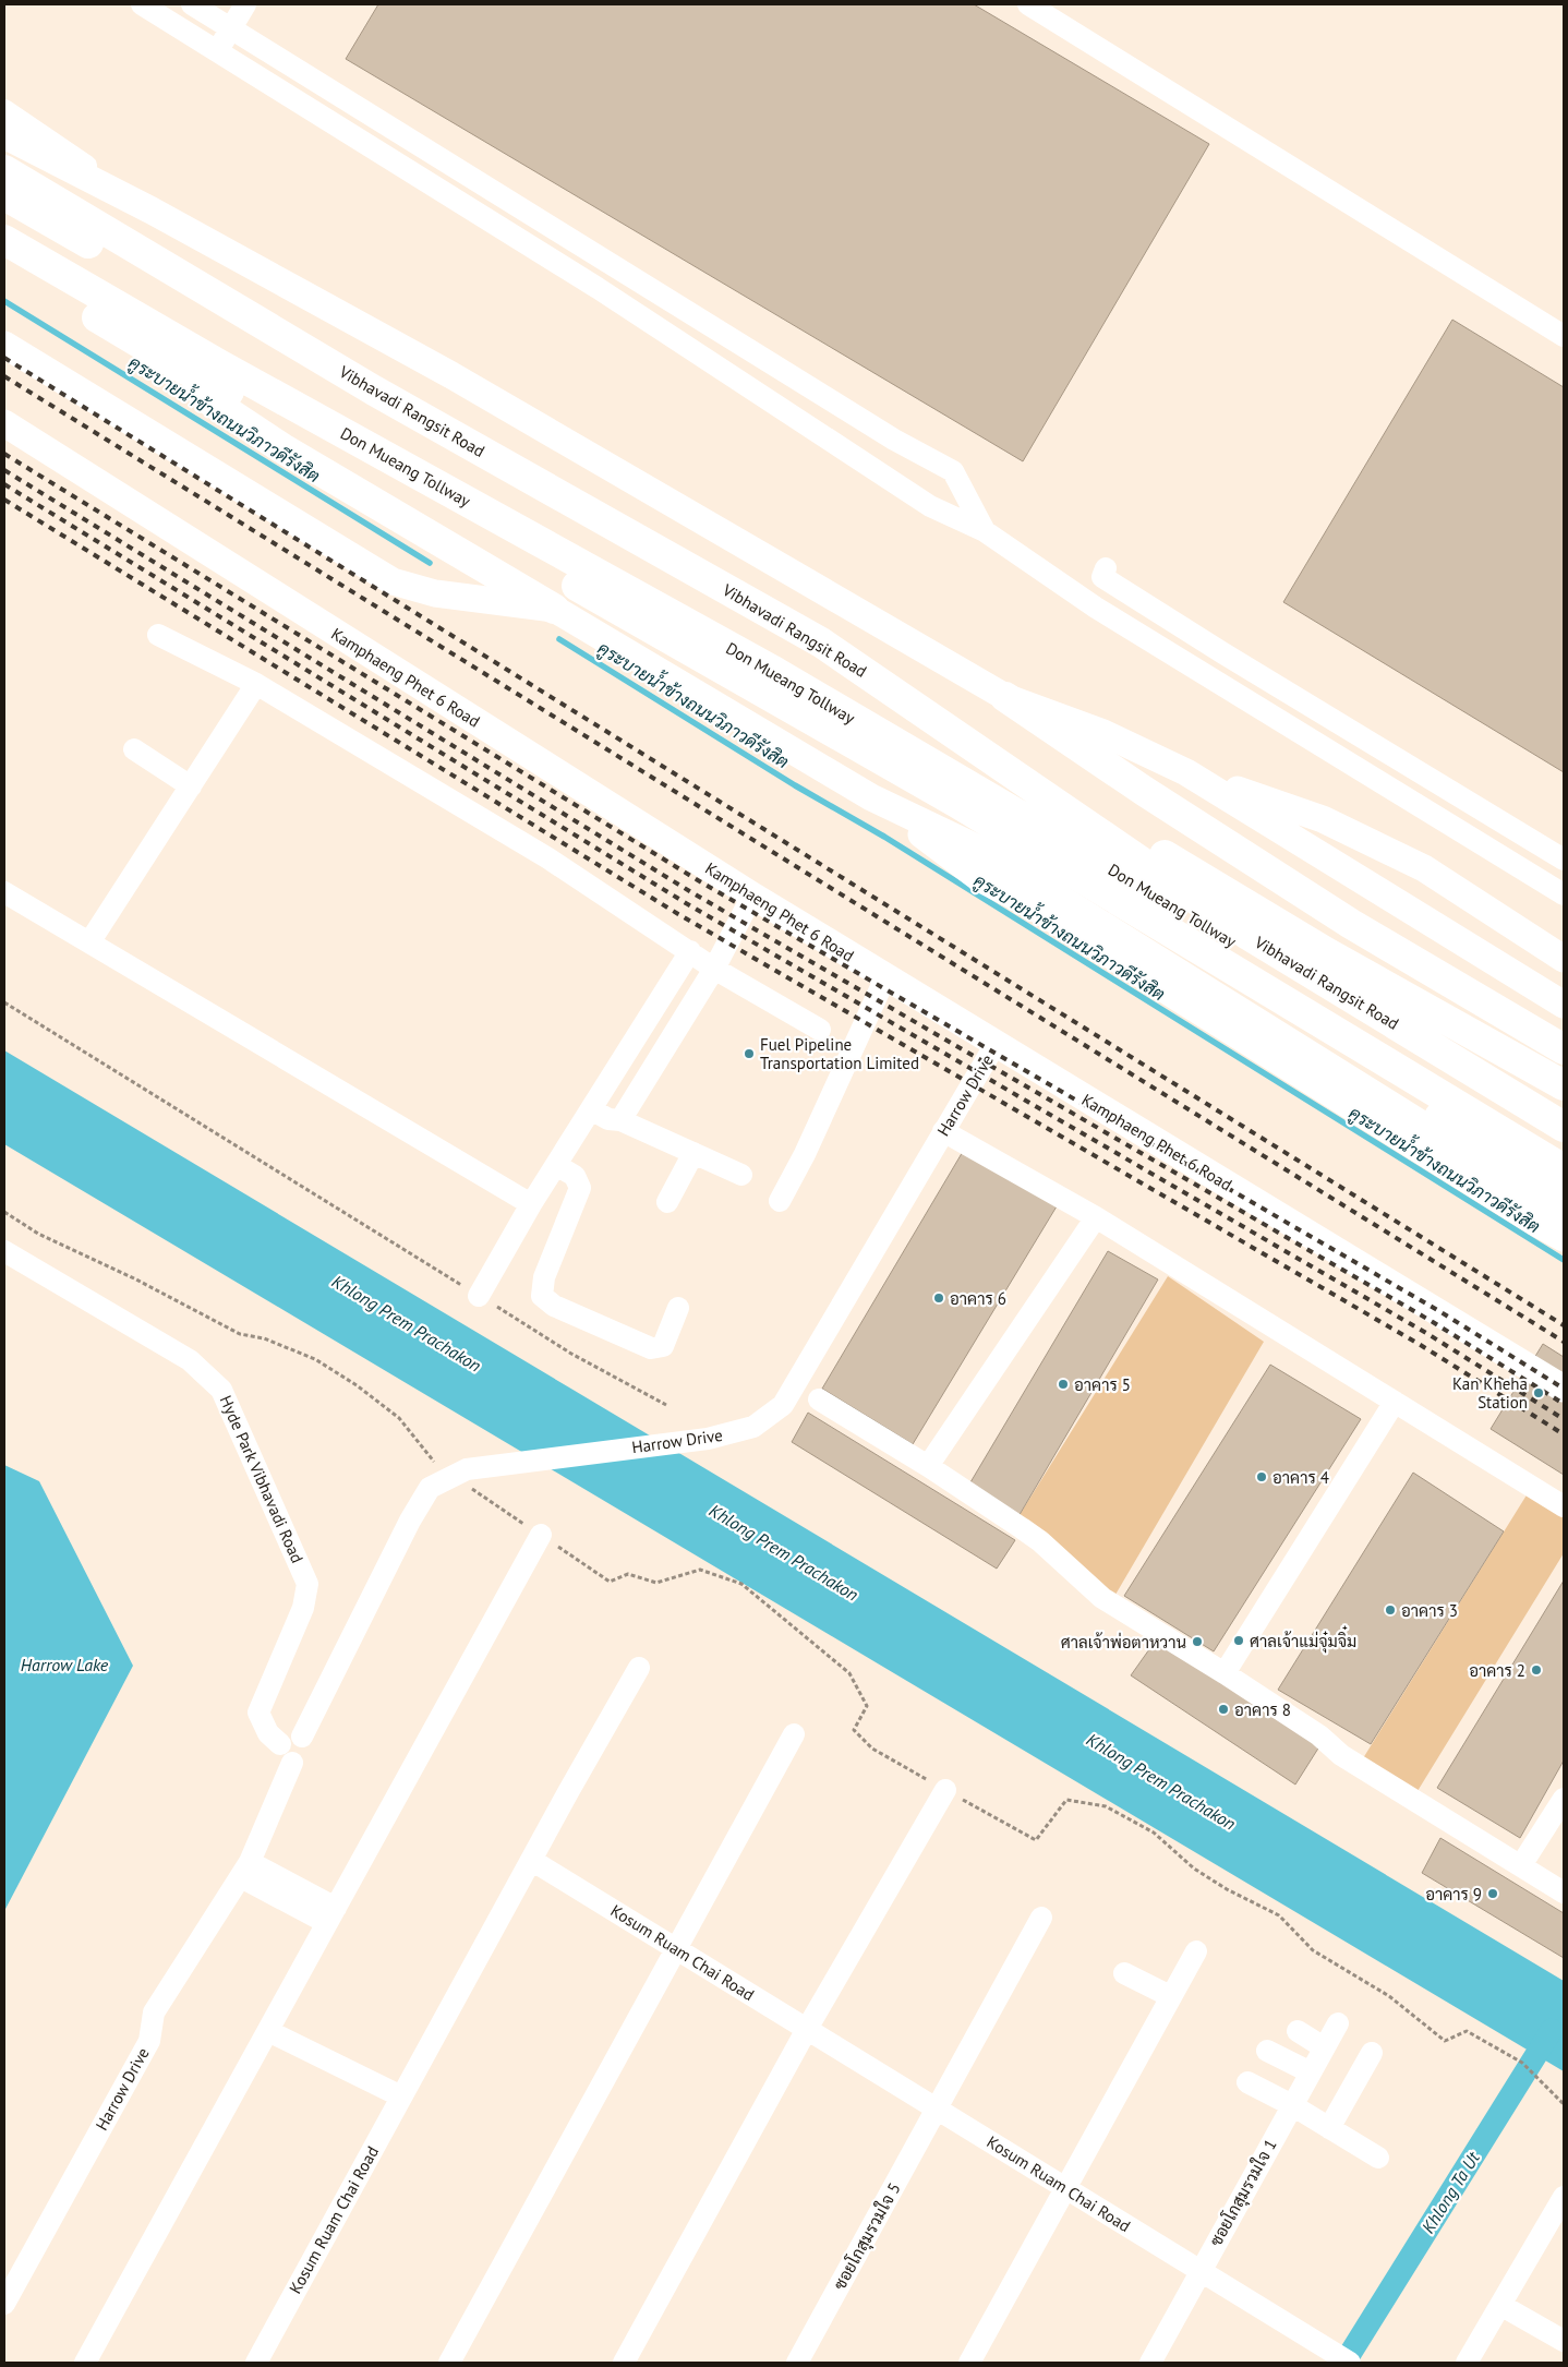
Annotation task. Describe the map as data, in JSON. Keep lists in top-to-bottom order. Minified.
{"streets":{"highway":["Vibhavadi Rangsit Road","Don Mueang Tollway"],"main road":["Kamphaeng Phet 6 Road"],"street":["Harrow Drive","Hyde Park Vibhavadi Road","Kosum Ruam Chai Road","ซอยโกสุมรวมใจ 1","ซอยโกสุมรวมใจ 5"]},"crossings":[["Kamphaeng Phet 6 Road","Harrow Drive"],["Harrow Drive","Hyde Park Vibhavadi Road"],["Kosum Ruam Chai Road","ซอยโกสุมรวมใจ 1"],["Kosum Ruam Chai Road","ซอยโกสุมรวมใจ 5"]],"water":["คูระบายน้ำข้างถนนวิภาวดีรังสิต","Khlong Prem Prachakon","Harrow Lake","Khlong Ta Ut"],"places":["Fuel Pipeline Transportation Limited","อาคาร 6","อาคาร 5","Kan Kheha Station","อาคาร 4","อาคาร 3","ศาลเจ้าแม่จุ๋มจิ๋ม","ศาลเจ้าพ่อตาหวาน","อาคาร 2","อาคาร 8","อาคาร 9"]}
